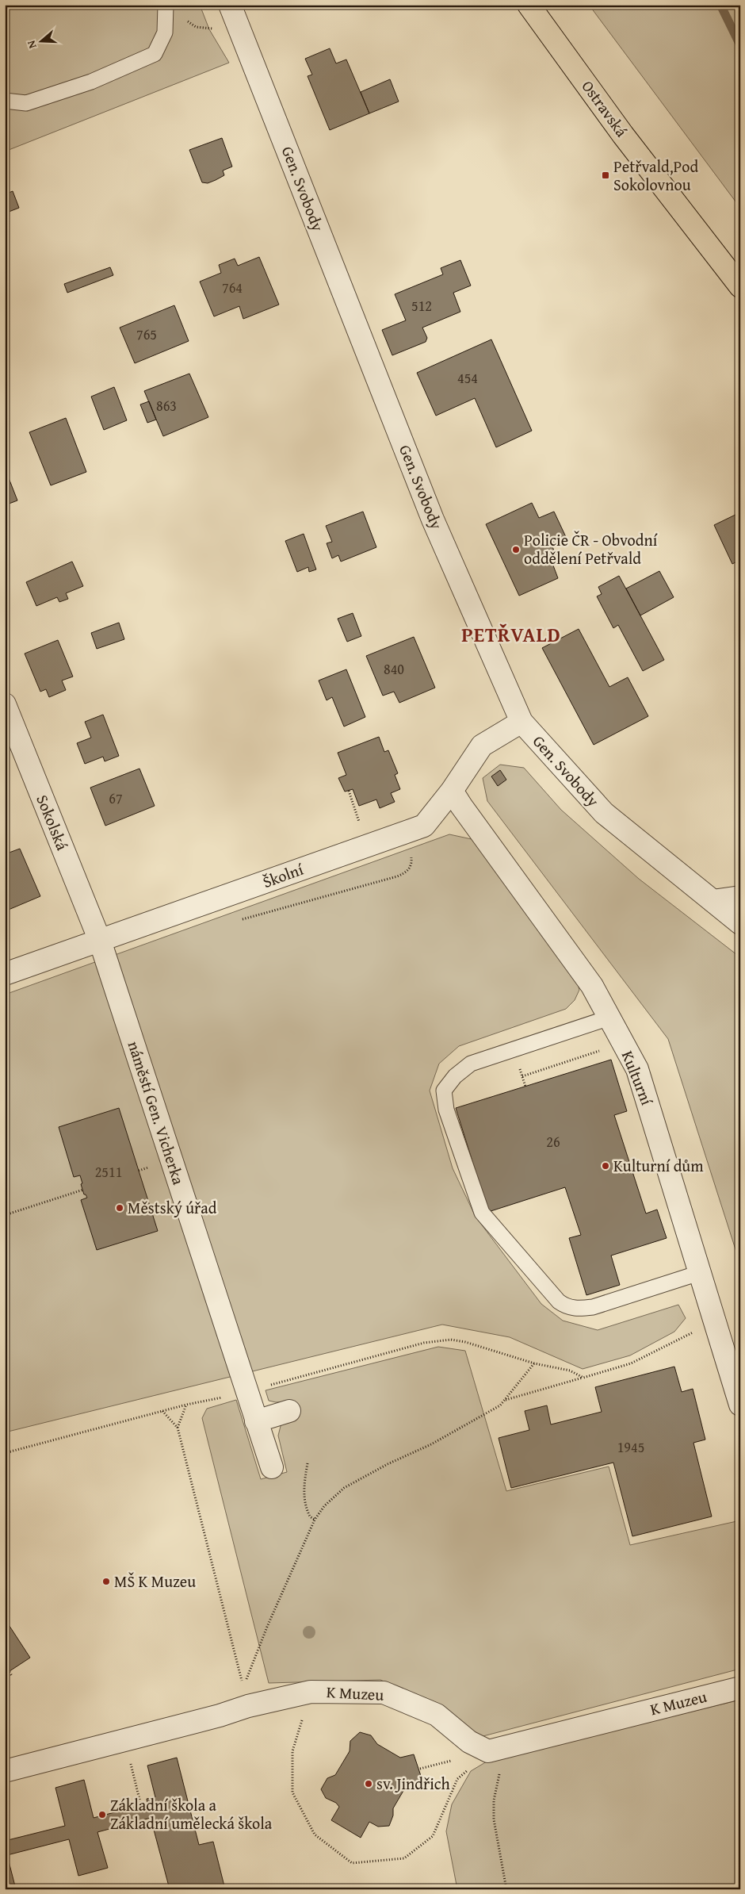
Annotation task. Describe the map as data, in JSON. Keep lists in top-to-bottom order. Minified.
{"streets":{"main road":["Ostravská"],"street":["Gen. Svobody","Sokolská","Školní","Kulturní","náměstí Gen. Vicherka","K Muzeu"]},"crossings":[["Gen. Svobody","Školní"],["Sokolská","Školní"],["Sokolská","náměstí Gen. Vicherka"],["Školní","Kulturní"],["Školní","náměstí Gen. Vicherka"]],"districts":["PETŘVALD"],"places":{"transit":["Petřvald,Pod Sokolovnou"],"other":["Policie ČR - Obvodní oddělení Petřvald","Kulturní dům","Městský úřad","MŠ K Muzeu","sv. Jindřich","Základní škola a Základní umělecká škola"]},"house_numbers":["764","512","765","454","863","840","67","26","2511","1945"],"north":"left"}
